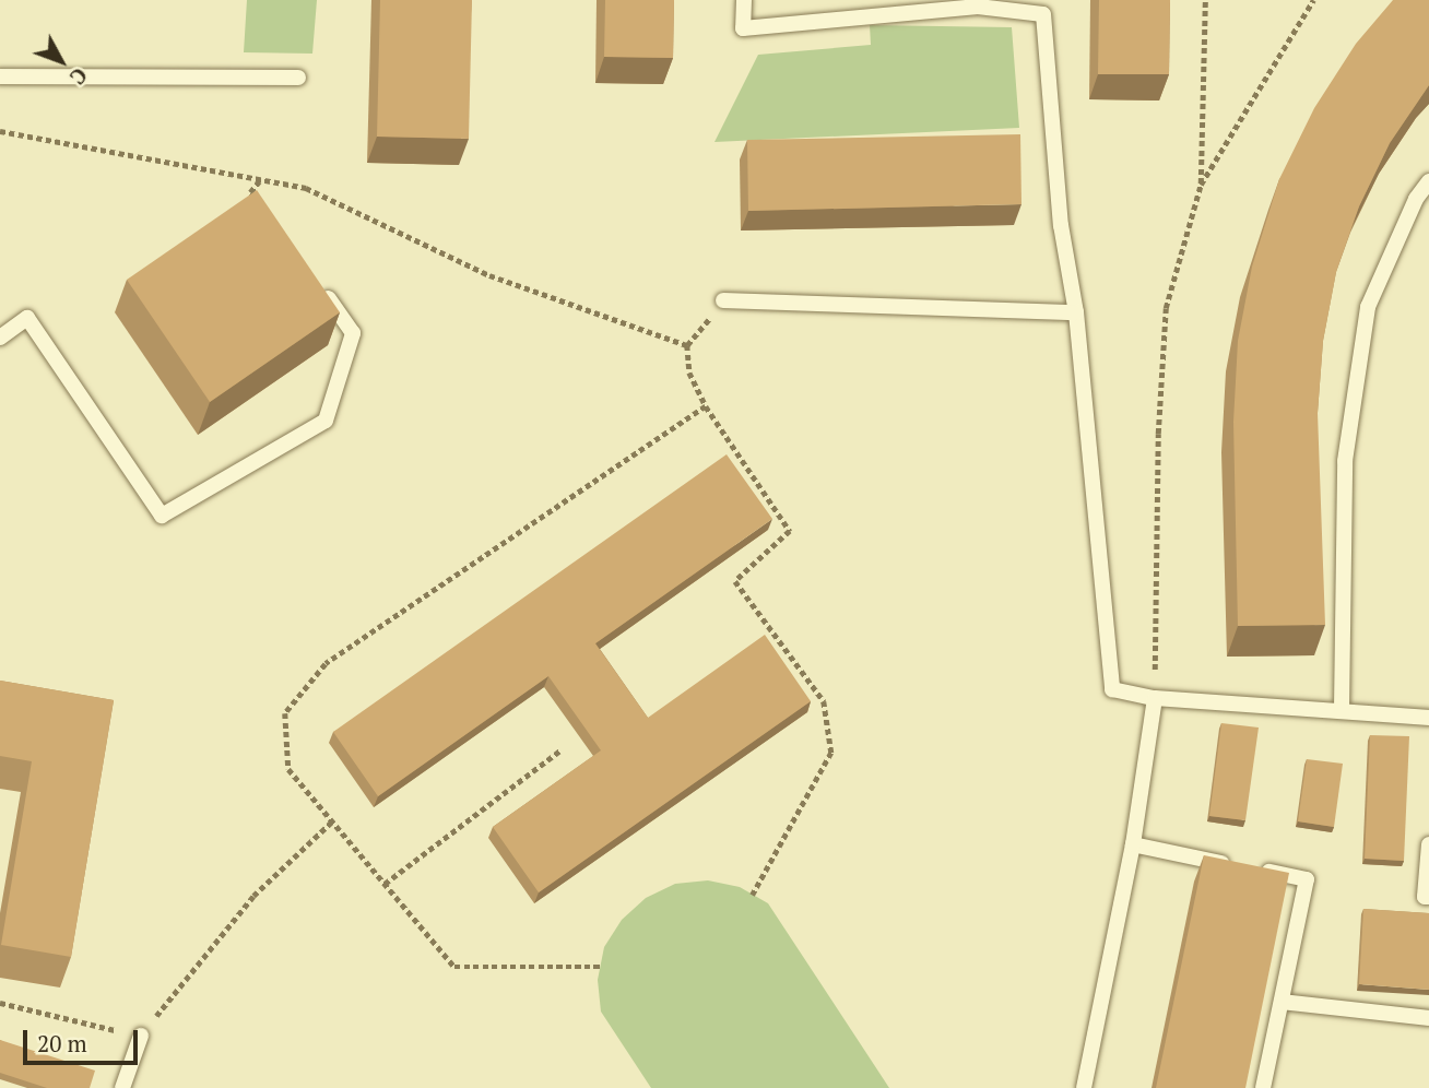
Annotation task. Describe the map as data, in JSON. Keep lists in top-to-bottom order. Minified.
{"scale_bar":"20 m","north":"bottom right"}
